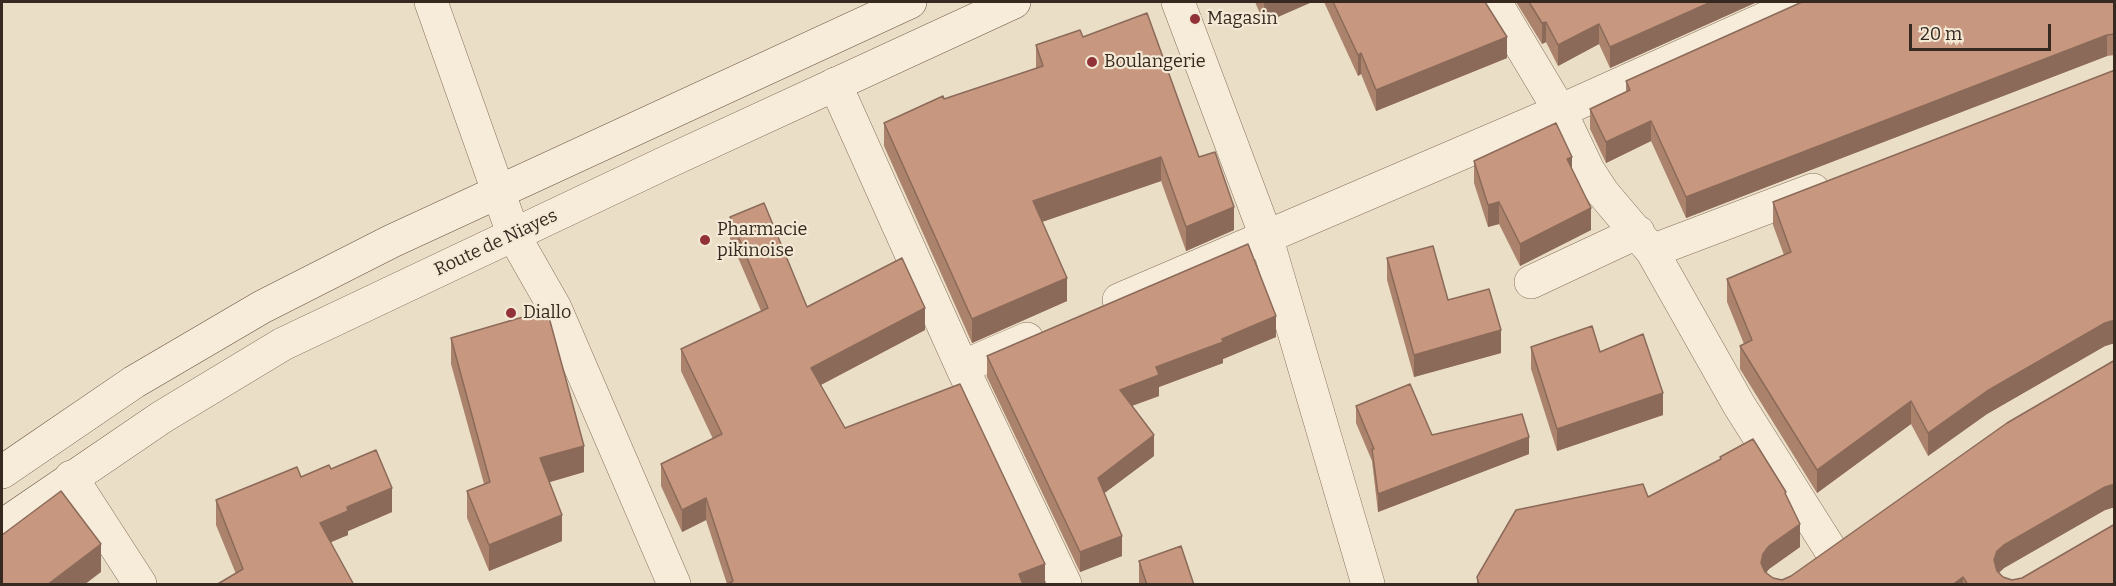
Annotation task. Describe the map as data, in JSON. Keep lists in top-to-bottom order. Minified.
{"streets":{"street":["Route de Niayes"]},"places":["Magasin","Boulangerie","Pharmacie pikinoise","Diallo"],"scale_bar":"20 m"}
